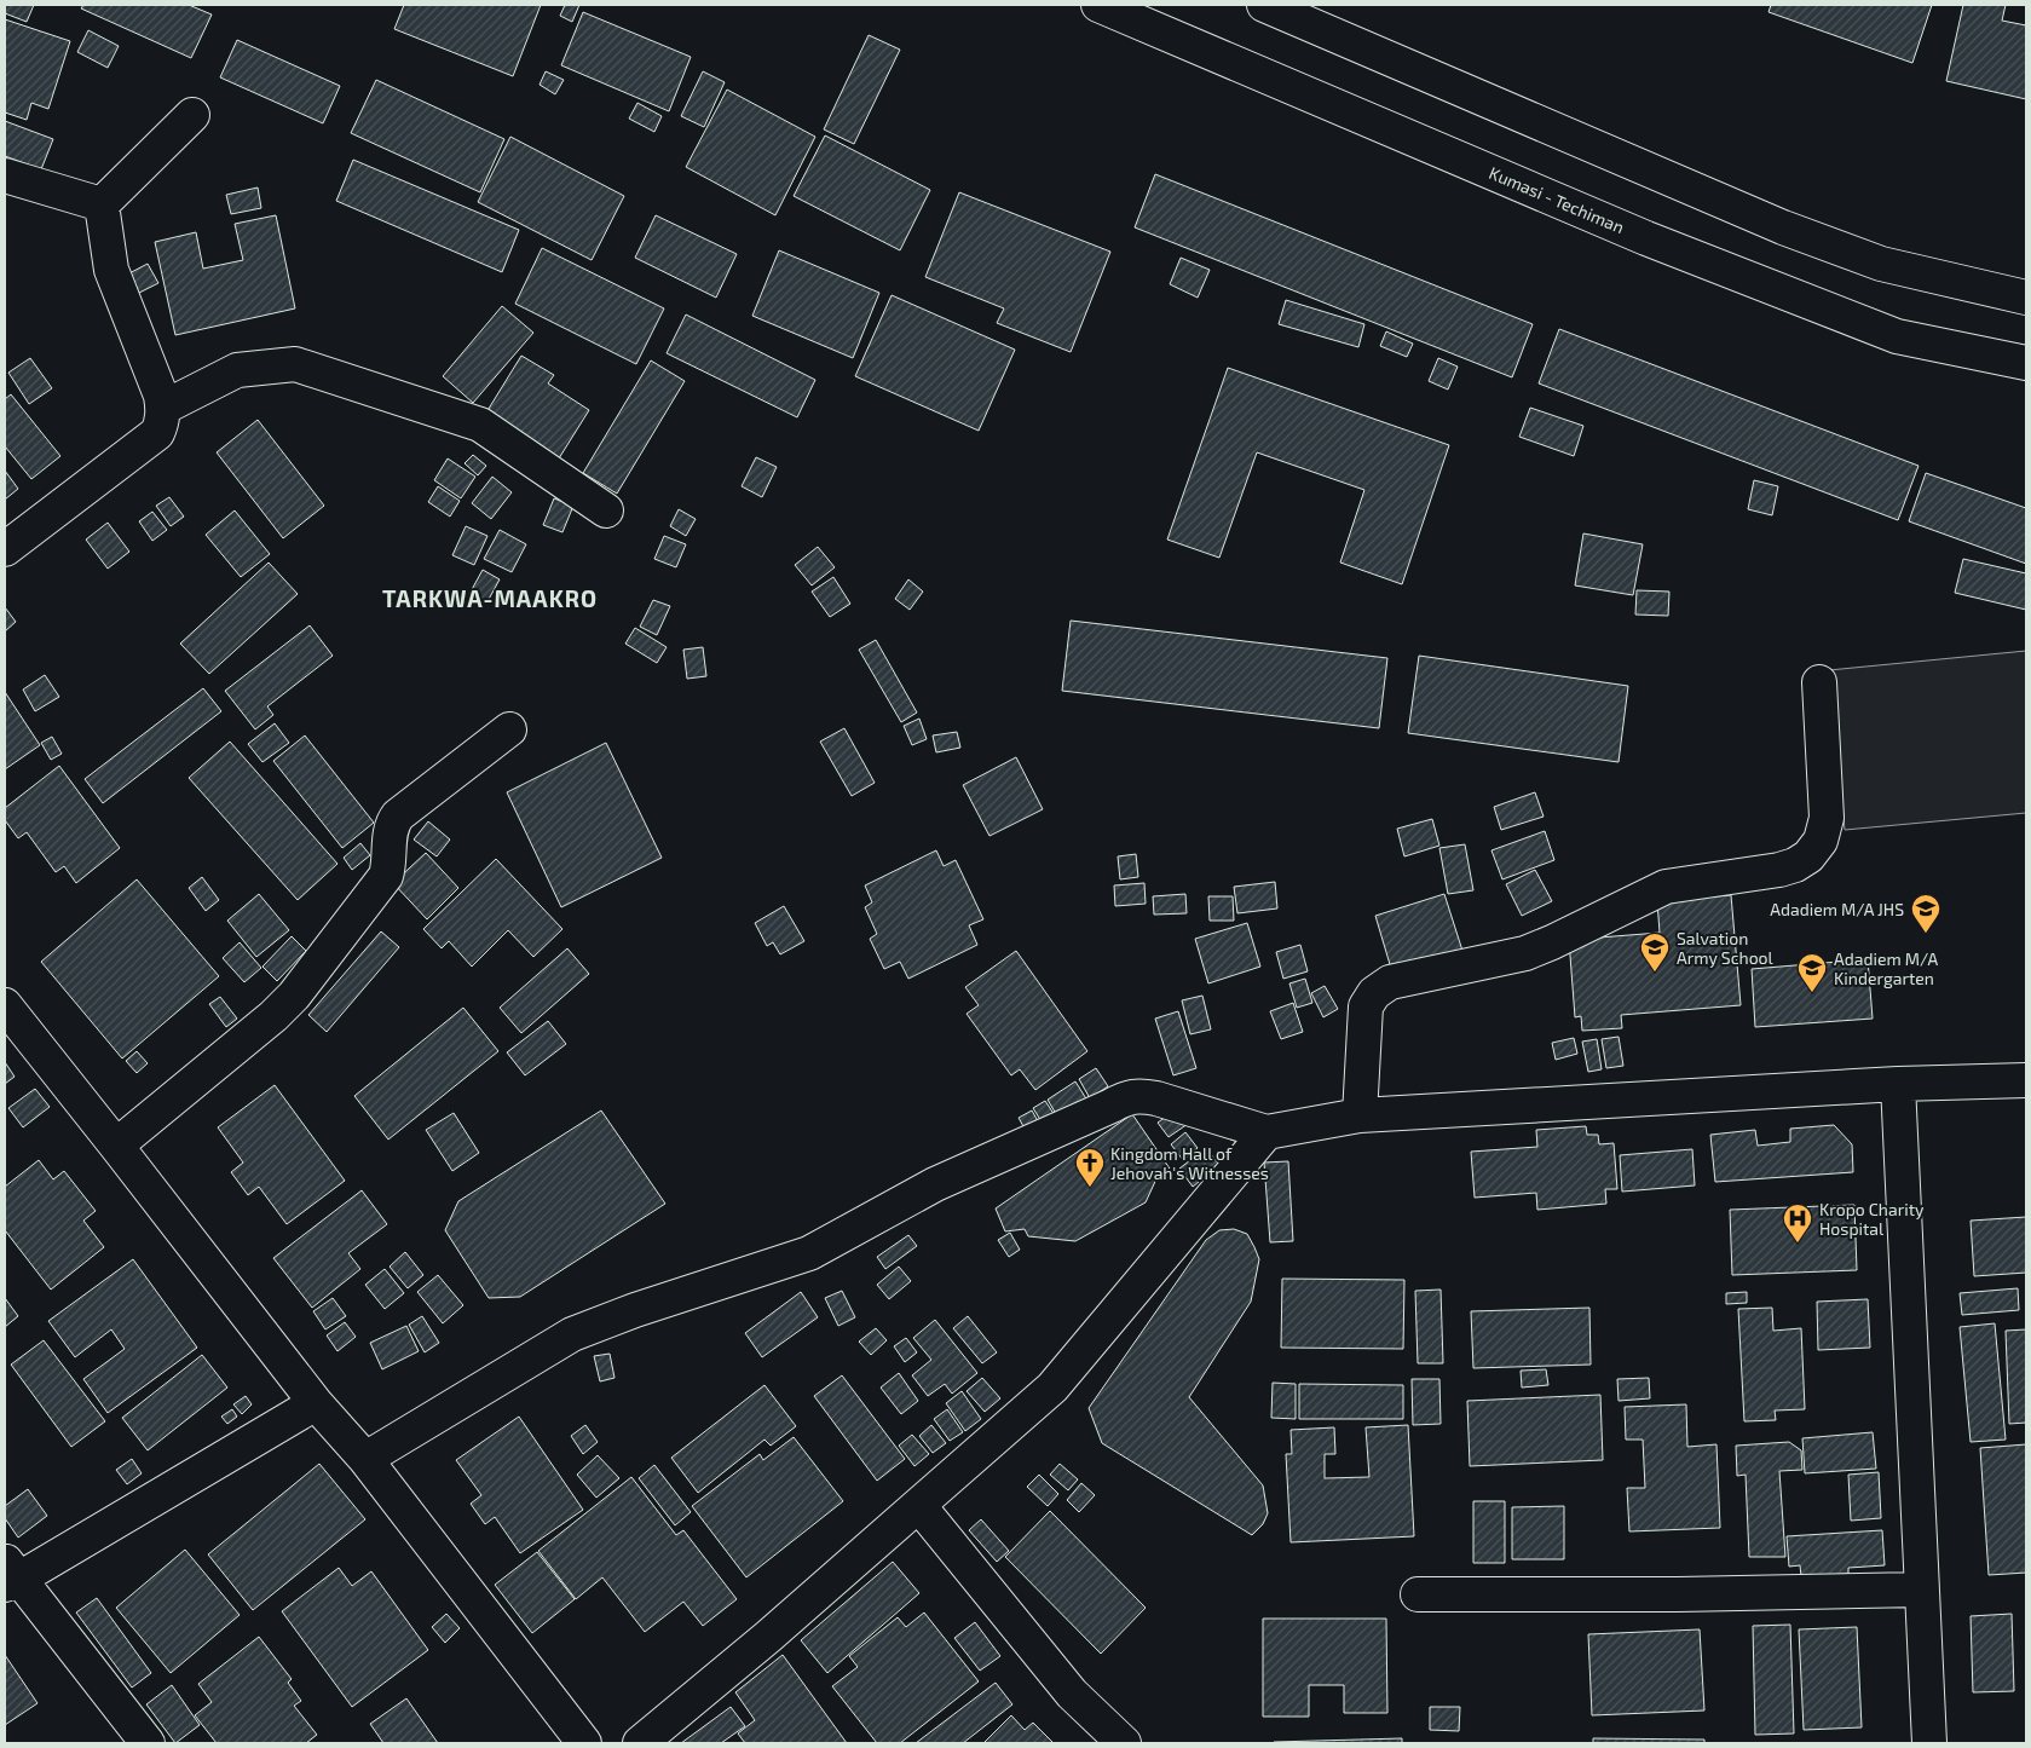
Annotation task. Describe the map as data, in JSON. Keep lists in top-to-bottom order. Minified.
{"streets":{"main road":["Kumasi - Techiman"]},"districts":["TARKWA-MAAKRO"],"places":{"school or university":["Adadiem M/A JHS","Salvation Army School","Adadiem M/A Kindergarten"],"church":["Kingdom Hall of Jehovah's Witnesses"],"hospital":["Kropo Charity Hospital"]}}
